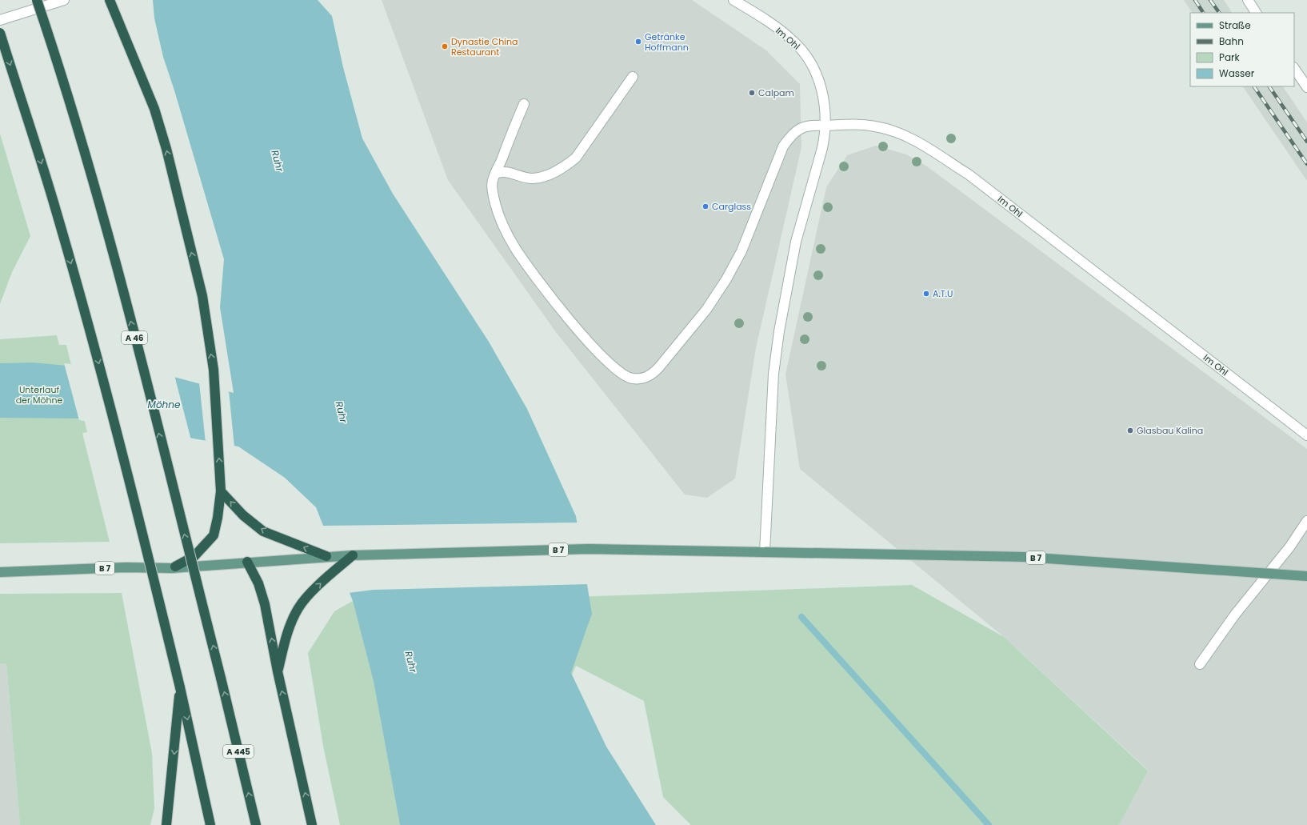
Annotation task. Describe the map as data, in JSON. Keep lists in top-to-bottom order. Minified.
{"streets":{"highway":["A 46","A 445"],"main road":["B 7"],"street":["Im Ohl"]},"crossings":[["A 46","A 445"]],"water":["Ruhr","Möhne"],"parks":["Unterlauf der Möhne"],"places":["Getränke Hoffmann","Dynastie China Restaurant","Calpam","Carglass","A.T.U","Glasbau Kalina"],"legend":["Straße","Bahn","Park","Wasser"]}
